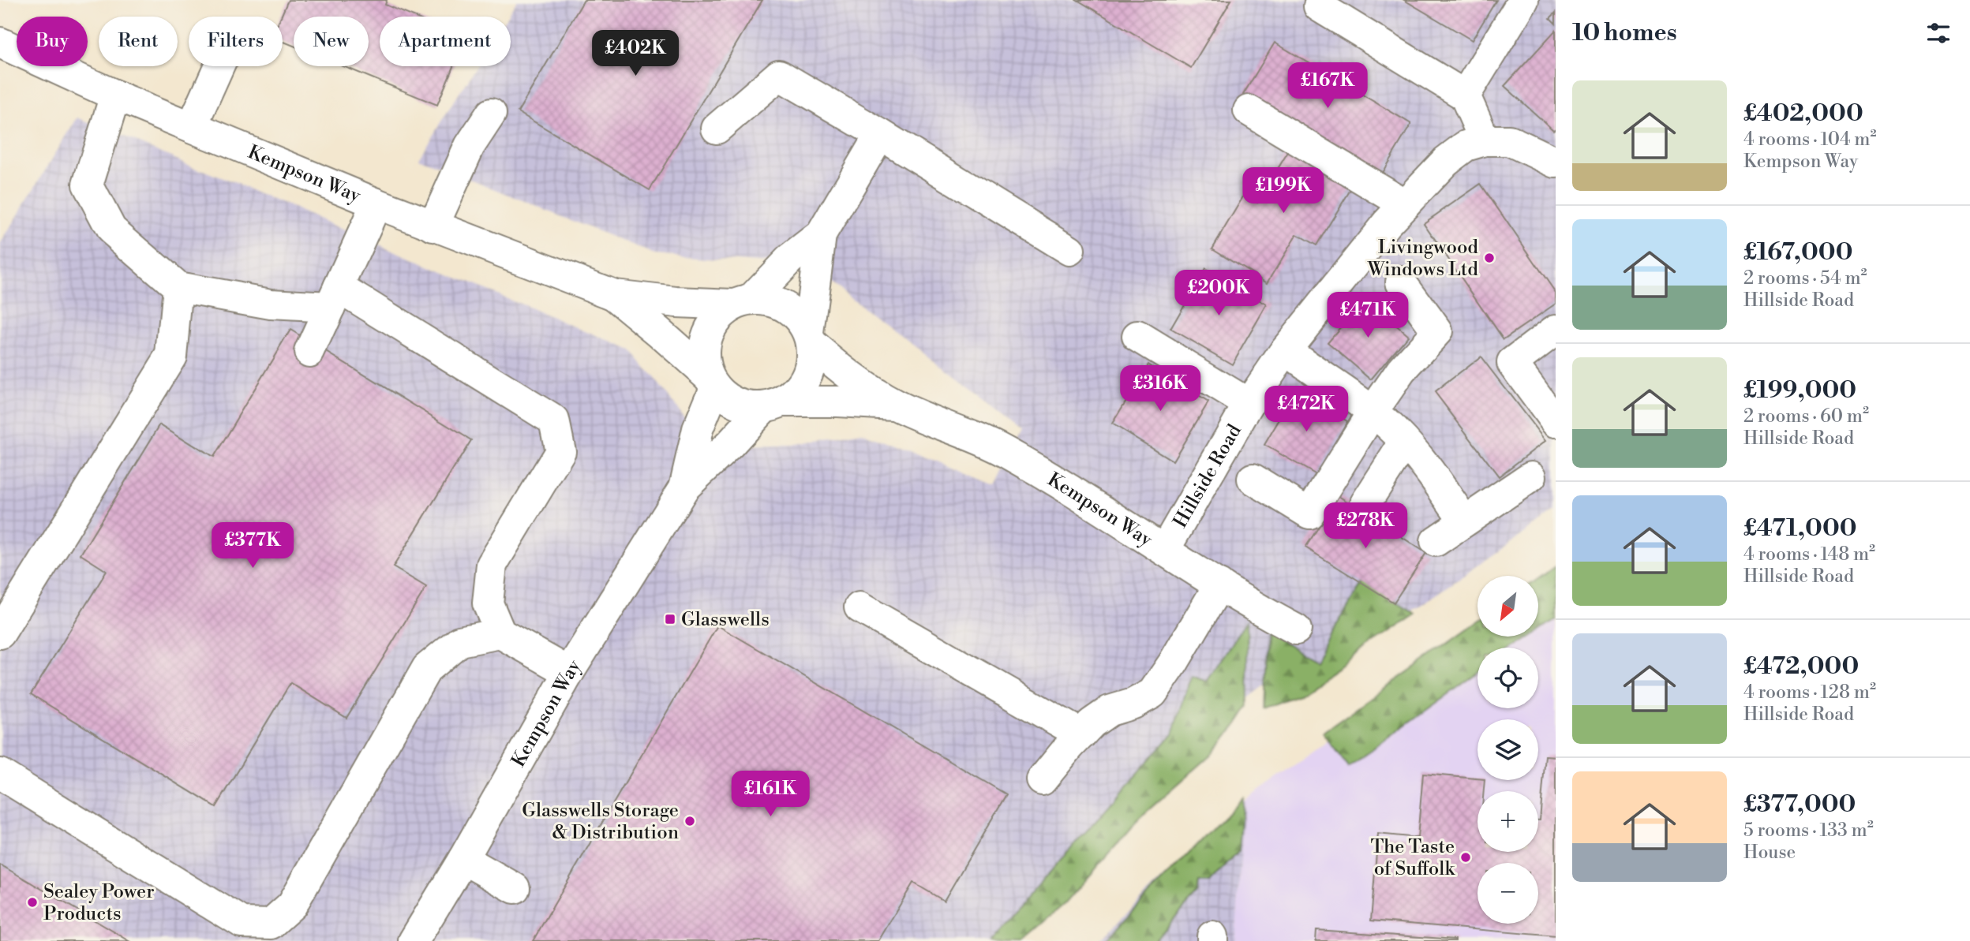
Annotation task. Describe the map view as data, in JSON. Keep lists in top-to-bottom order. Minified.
{"streets":{"street":["Kempson Way","Hillside Road"]},"crossings":[["Kempson Way","Hillside Road"]],"places":{"other":["Livingwood Windows Ltd","Glasswells Storage & Distribution","The Taste of Suffolk","Sealey Power Products"],"transit":["Glasswells"]},"north":"bottom left","page":{"heading":"10 homes","chip":["Buy","Rent","Filters","New","Apartment"],"price":["£402K","£167K","£199K","£200K","£471K","£316K","£472K","£278K","£377K","£161K"],"list":[{"name":"£402,000","note":"4 rooms · 104 m² · Kempson Way"},{"name":"£167,000","note":"2 rooms · 54 m² · Hillside Road"},{"name":"£199,000","note":"2 rooms · 60 m² · Hillside Road"},{"name":"£471,000","note":"4 rooms · 148 m² · Hillside Road"},{"name":"£472,000","note":"4 rooms · 128 m² · Hillside Road"},{"name":"£377,000","note":"5 rooms · 133 m² · House"}],"map_buttons":["+","−"]}}
